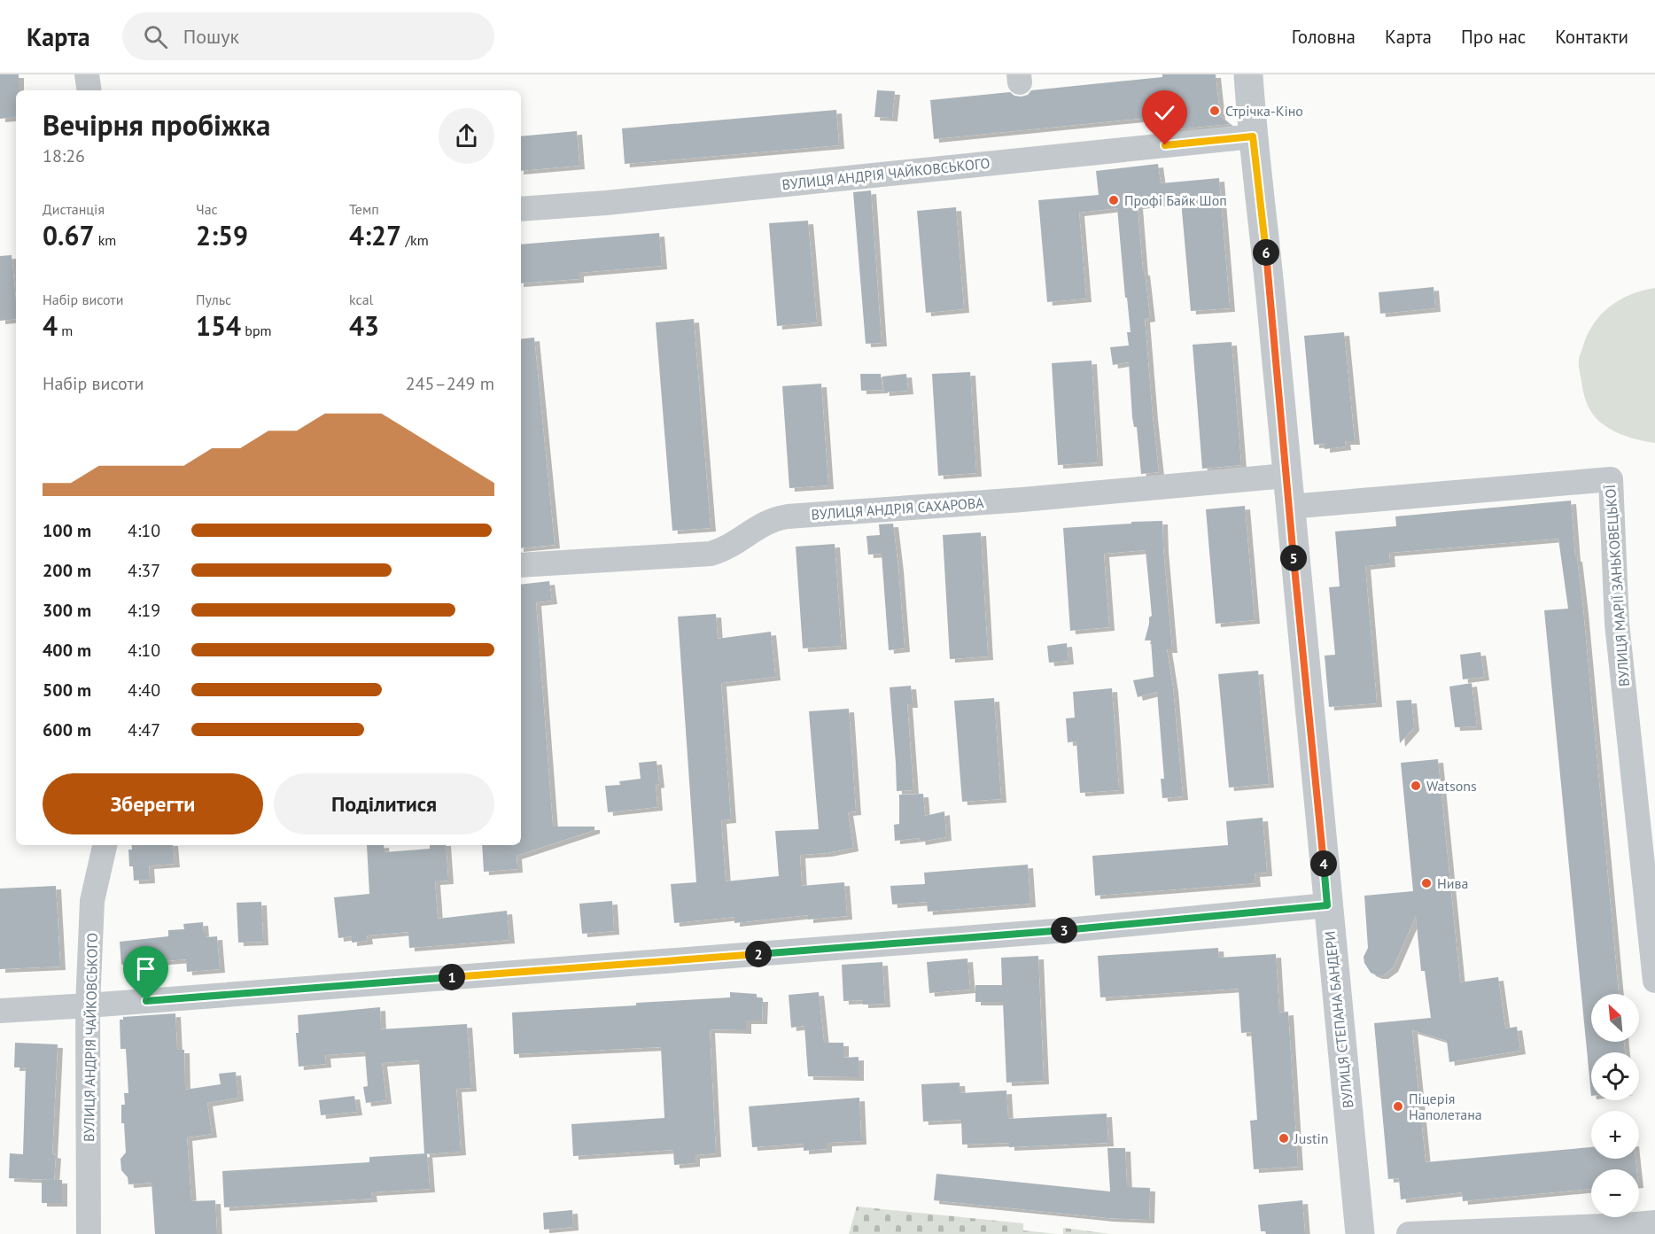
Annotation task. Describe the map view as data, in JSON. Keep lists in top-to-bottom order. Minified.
{"streets":{"street":["ВУЛИЦЯ АНДРІЯ ЧАЙКОВСЬКОГО","ВУЛИЦЯ АНДРІЯ САХАРОВА","ВУЛИЦЯ МАРІЇ ЗАНЬКОВЕЦЬКОЇ","ВУЛИЦЯ СТЕПАНА БАНДЕРИ"]},"crossings":[["ВУЛИЦЯ АНДРІЯ ЧАЙКОВСЬКОГО","ВУЛИЦЯ СТЕПАНА БАНДЕРИ"],["ВУЛИЦЯ АНДРІЯ САХАРОВА","ВУЛИЦЯ СТЕПАНА БАНДЕРИ"],["ВУЛИЦЯ МАРІЇ ЗАНЬКОВЕЦЬКОЇ","ВУЛИЦЯ СТЕПАНА БАНДЕРИ"]],"places":["Стрічка-Кіно","Профі Байк Шоп","Watsons","Нива","Піцерія Наполетана","Justin"],"north":"top left","page":{"header":"Карта","search":"Пошук","nav":["Головна","Карта","Про нас","Контакти"],"heading":["Вечірня пробіжка","18:26"],"stats":[["Дистанція","0.67 km"],["Час","2:59"],["Темп","4:27 /km"],["Набір висоти","4 m"],["Пульс","154 bpm"],["kcal","43"]],"pins":["6","5","4","3","2","1"],"chart":["Набір висоти","245–249 m"],"list":[{"name":"100 m","note":"4:10"},{"name":"200 m","note":"4:37"},{"name":"300 m","note":"4:19"},{"name":"400 m","note":"4:10"},{"name":"500 m","note":"4:40"},{"name":"600 m","note":"4:47"}],"buttons":["Зберегти","Поділитися"],"map_buttons":["+","−"]}}
